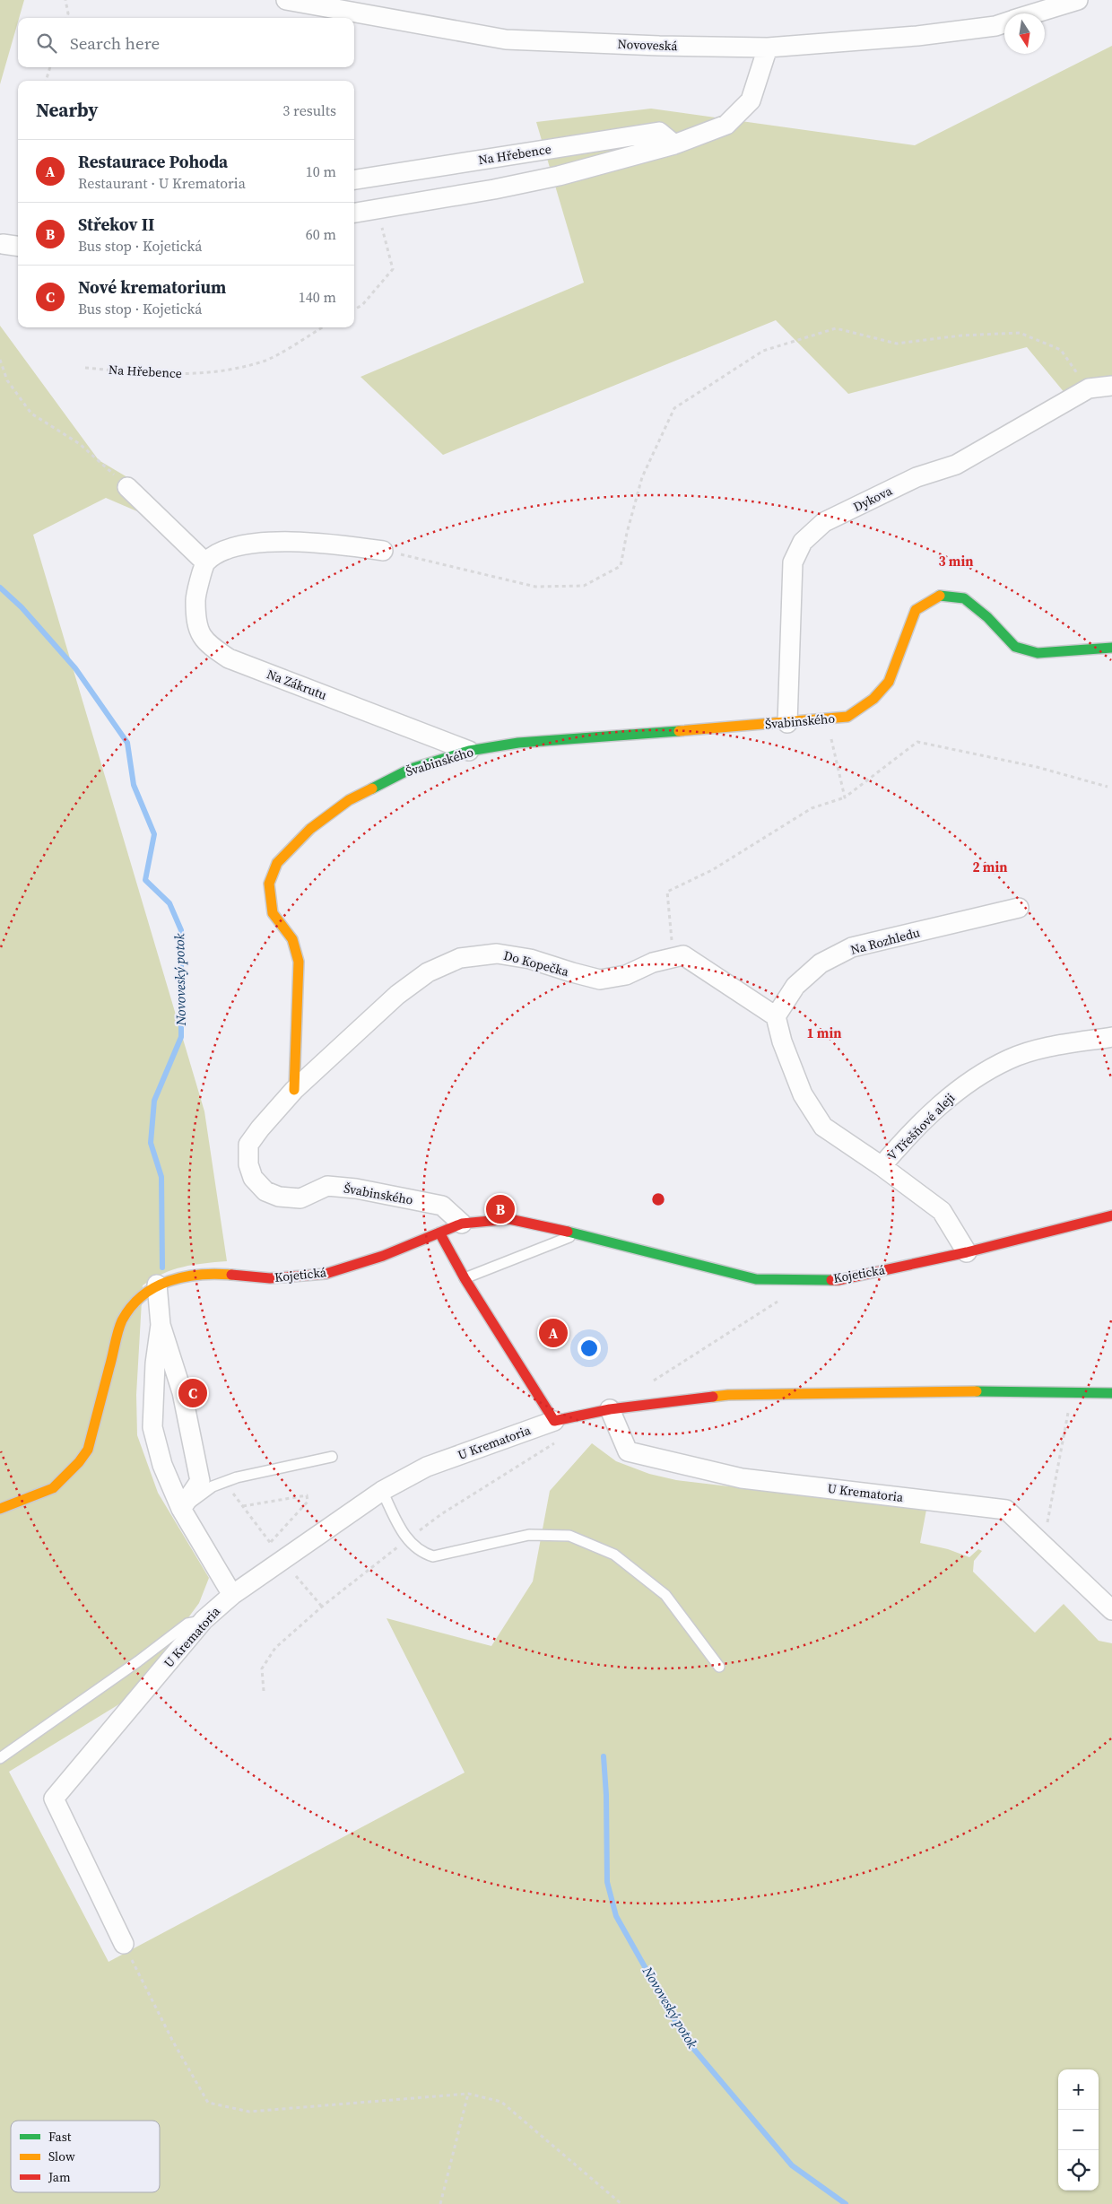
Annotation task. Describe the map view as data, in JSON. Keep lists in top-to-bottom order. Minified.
{"streets":{"street":["Novoveská","Na Hřebence","Dykova","Na Zákrutu","Švabinského","Na Rozhledu","Do Kopečka","V Třešňové aleji","Kojetická","U Krematoria"]},"crossings":[["Dykova","Švabinského"],["Na Zákrutu","Švabinského"],["Švabinského","Do Kopečka"],["Švabinského","Kojetická"],["Na Rozhledu","Do Kopečka"]],"water":["Novoveský potok"],"legend":["Fast","Slow","Jam"],"north":"bottom","page":{"search":"Search here","heading":["Nearby","3 results"],"list":[{"mark":"A","name":"Restaurace Pohoda","note":"Restaurant · U Krematoria","value":"10 m"},{"mark":"B","name":"Střekov II","note":"Bus stop · Kojetická","value":"60 m"},{"mark":"C","name":"Nové krematorium","note":"Bus stop · Kojetická","value":"140 m"}],"pins":["B","A","C"],"map_buttons":["+","−"]},"rings":["3 min","2 min","1 min"]}
